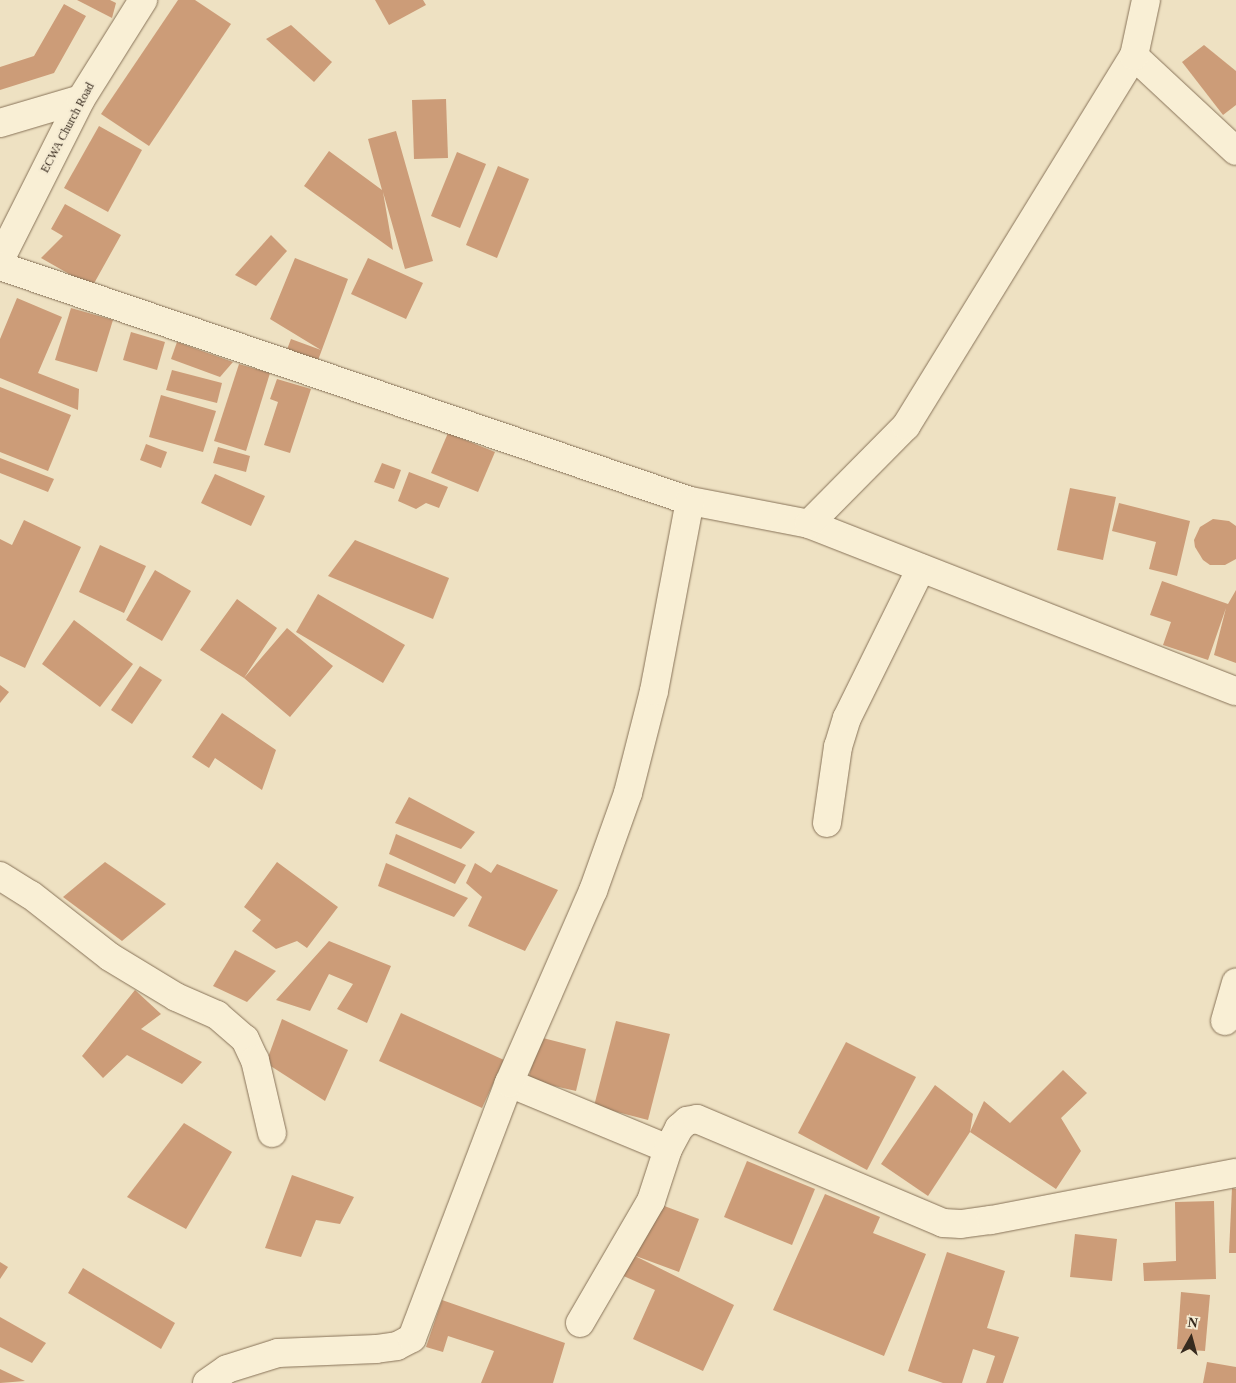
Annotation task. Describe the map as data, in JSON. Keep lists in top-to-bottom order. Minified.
{"streets":{"street":["ECWA Church Road"]},"north":"top"}
